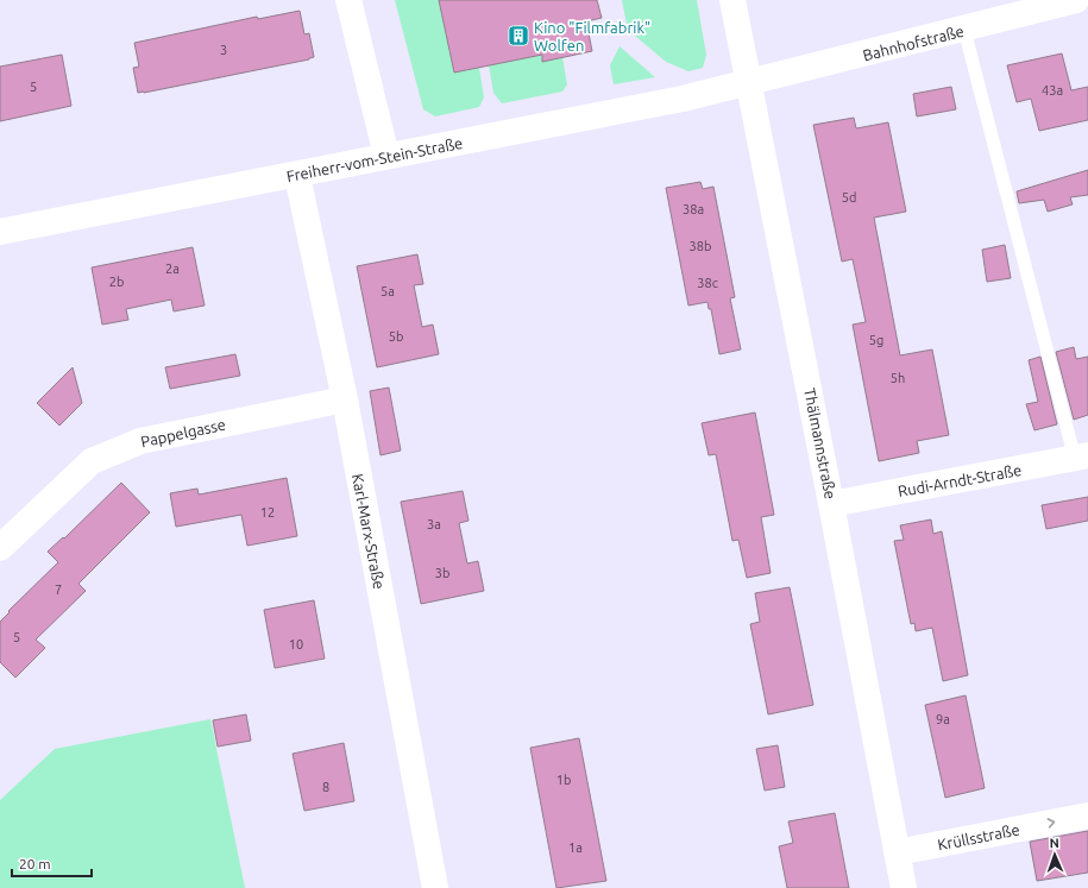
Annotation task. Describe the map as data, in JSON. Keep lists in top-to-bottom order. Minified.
{"streets":{"street":["Bahnhofstraße","Freiherr-vom-Stein-Straße","Pappelgasse","Thälmannstraße","Rudi-Arndt-Straße","Karl-Marx-Straße","Krüllsstraße"]},"crossings":[["Bahnhofstraße","Freiherr-vom-Stein-Straße"],["Bahnhofstraße","Thälmannstraße"],["Freiherr-vom-Stein-Straße","Thälmannstraße"],["Freiherr-vom-Stein-Straße","Karl-Marx-Straße"],["Pappelgasse","Karl-Marx-Straße"],["Thälmannstraße","Rudi-Arndt-Straße"],["Thälmannstraße","Krüllsstraße"]],"one_way":["Krüllsstraße"],"places":{"building":["Kino \"Filmfabrik\" Wolfen"]},"house_numbers":["3","5","43a","5d","38a","38b","2a","2b","38c","5a","5b","5g","5h","12","3a","3b","7","5","10","9a","1b","8","1a"],"scale_bar":"20 m","north":"top"}
